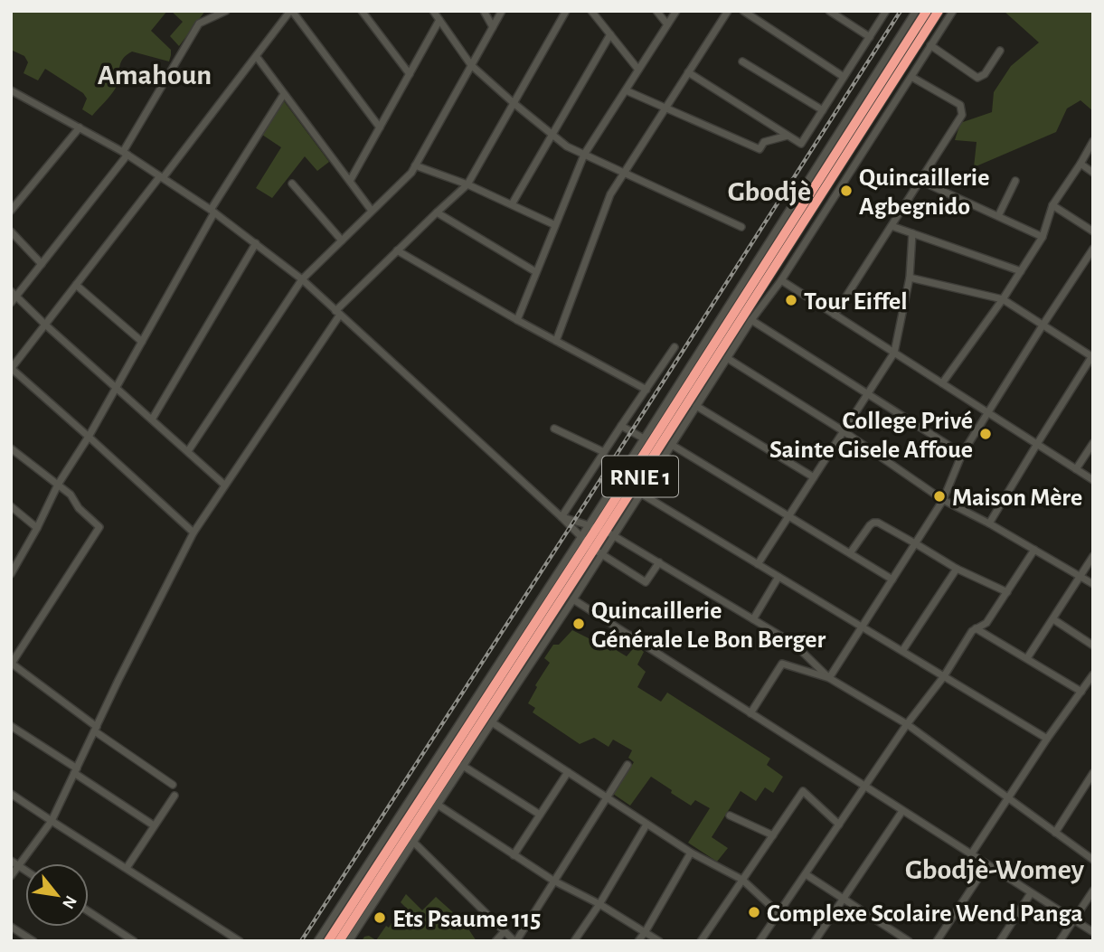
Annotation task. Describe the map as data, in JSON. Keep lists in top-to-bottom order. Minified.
{"streets":{"highway":["RNIE 1"]},"districts":["Amahoun","Gbodjè","Gbodjè-Womey"],"places":["Quincaillerie Agbegnido","Tour Eiffel","College Privé Sainte Gisele Affoue","Maison Mère","Quincaillerie Générale Le Bon Berger","Complexe Scolaire Wend Panga","Ets Psaume 115"],"north":"bottom right"}
